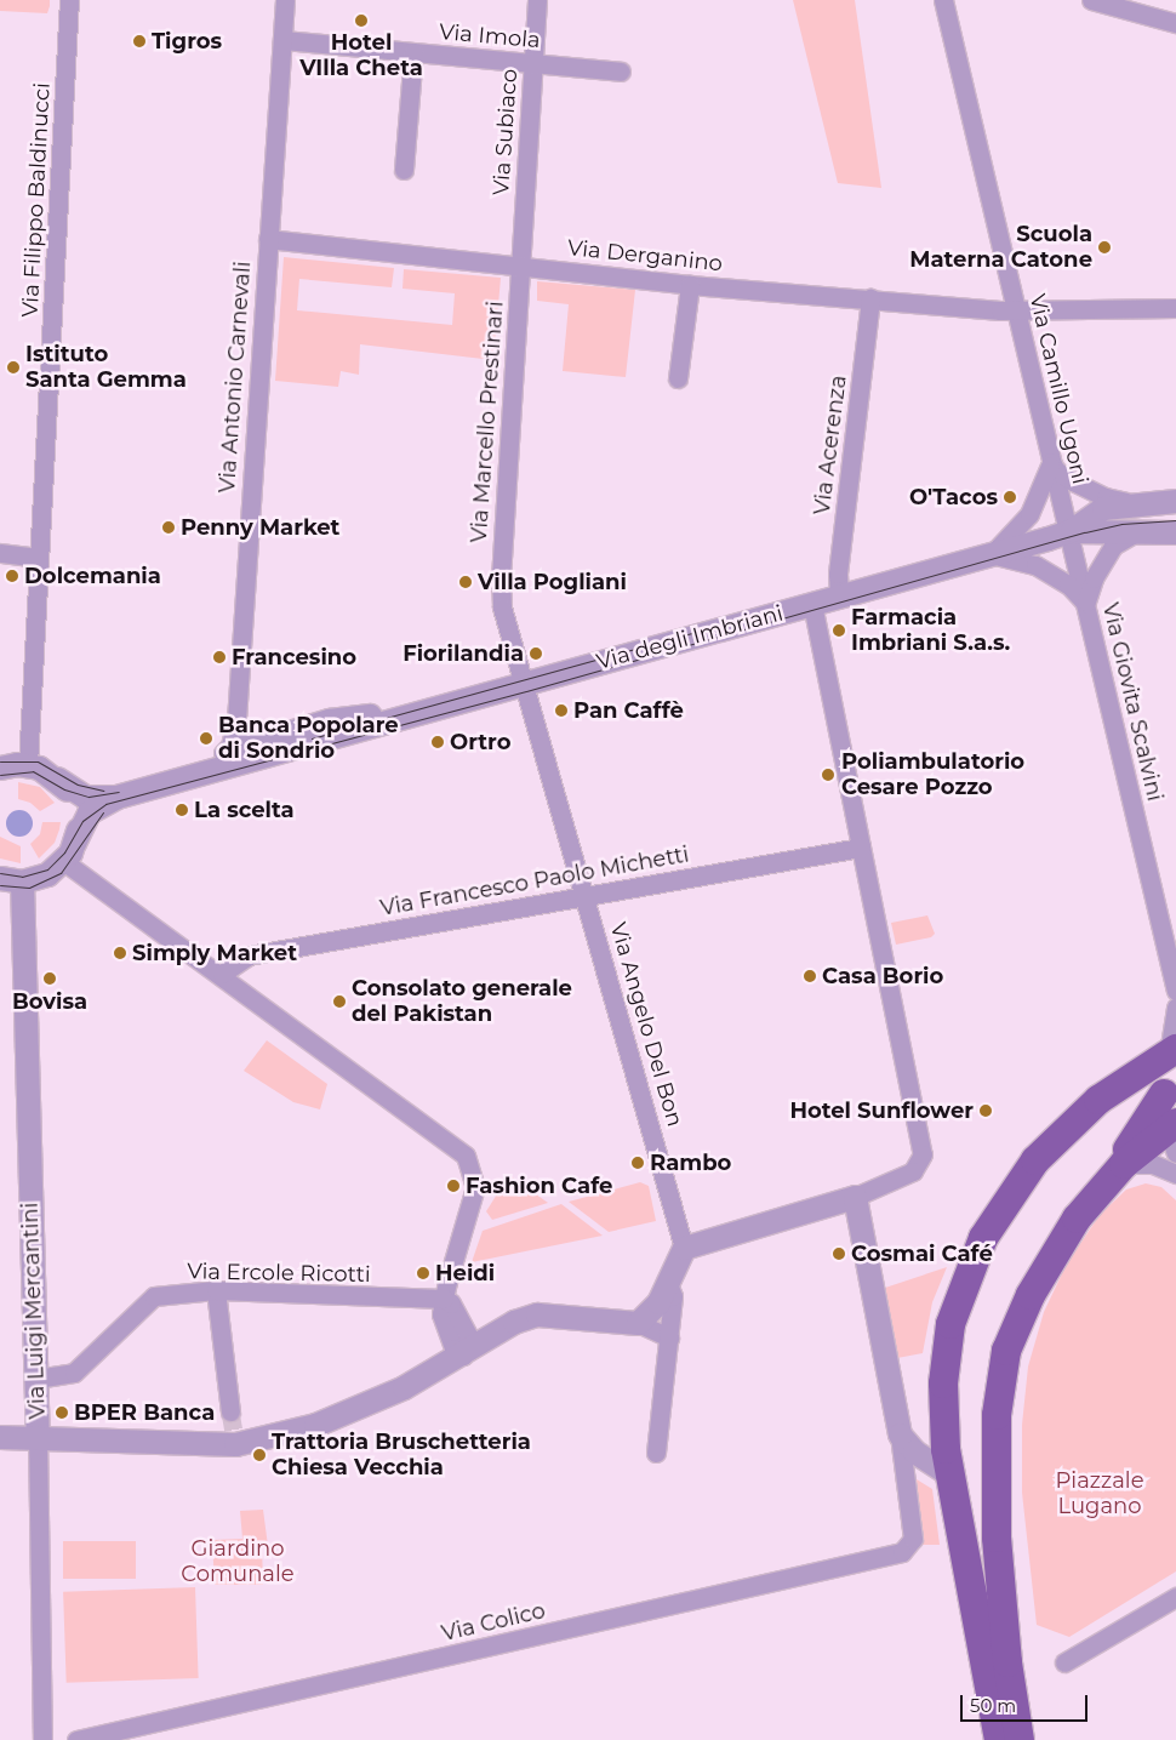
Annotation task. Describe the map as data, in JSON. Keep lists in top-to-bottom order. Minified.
{"streets":{"street":["Via Imola","Via Subiaco","Via Filippo Baldinucci","Via Derganino","Via Antonio Carnevali","Via Camillo Ugoni","Via Marcello Prestinari","Via Acerenza","Via degli Imbriani","Via Giovita Scalvini","Via Francesco Paolo Michetti","Via Angelo Del Bon","Via Ercole Ricotti","Via Luigi Mercantini","Via Colico"]},"crossings":[["Via Imola","Via Subiaco"],["Via Imola","Via Antonio Carnevali"],["Via Subiaco","Via Derganino"],["Via Subiaco","Via Marcello Prestinari"],["Via Filippo Baldinucci","Via degli Imbriani"],["Via Derganino","Via Antonio Carnevali"],["Via Derganino","Via Camillo Ugoni"],["Via Derganino","Via Marcello Prestinari"],["Via Derganino","Via Acerenza"],["Via Antonio Carnevali","Via degli Imbriani"],["Via Camillo Ugoni","Via degli Imbriani"],["Via Camillo Ugoni","Via Giovita Scalvini"],["Via Marcello Prestinari","Via degli Imbriani"],["Via Marcello Prestinari","Via Francesco Paolo Michetti"],["Via Marcello Prestinari","Via Angelo Del Bon"],["Via Acerenza","Via degli Imbriani"],["Via degli Imbriani","Via Giovita Scalvini"],["Via Francesco Paolo Michetti","Via Angelo Del Bon"],["Via Ercole Ricotti","Via Luigi Mercantini"]],"parks":["Piazzale Lugano","Giardino Comunale"],"places":["Hotel VIlla Cheta","Tigros","Scuola Materna Catone","Istituto Santa Gemma","O'Tacos","Penny Market","Dolcemania","Villa Pogliani","Farmacia Imbriani S.a.s.","Fiorilandia","Francesino","Pan Caffè","Banca Popolare di Sondrio","Ortro","Poliambulatorio Cesare Pozzo","La scelta","Simply Market","Casa Borio","Bovisa","Consolato generale del Pakistan","Hotel Sunflower","Rambo","Fashion Cafe","Cosmai Café","Heidi","BPER Banca","Trattoria Bruschetteria Chiesa Vecchia"],"scale_bar":"50 m"}
